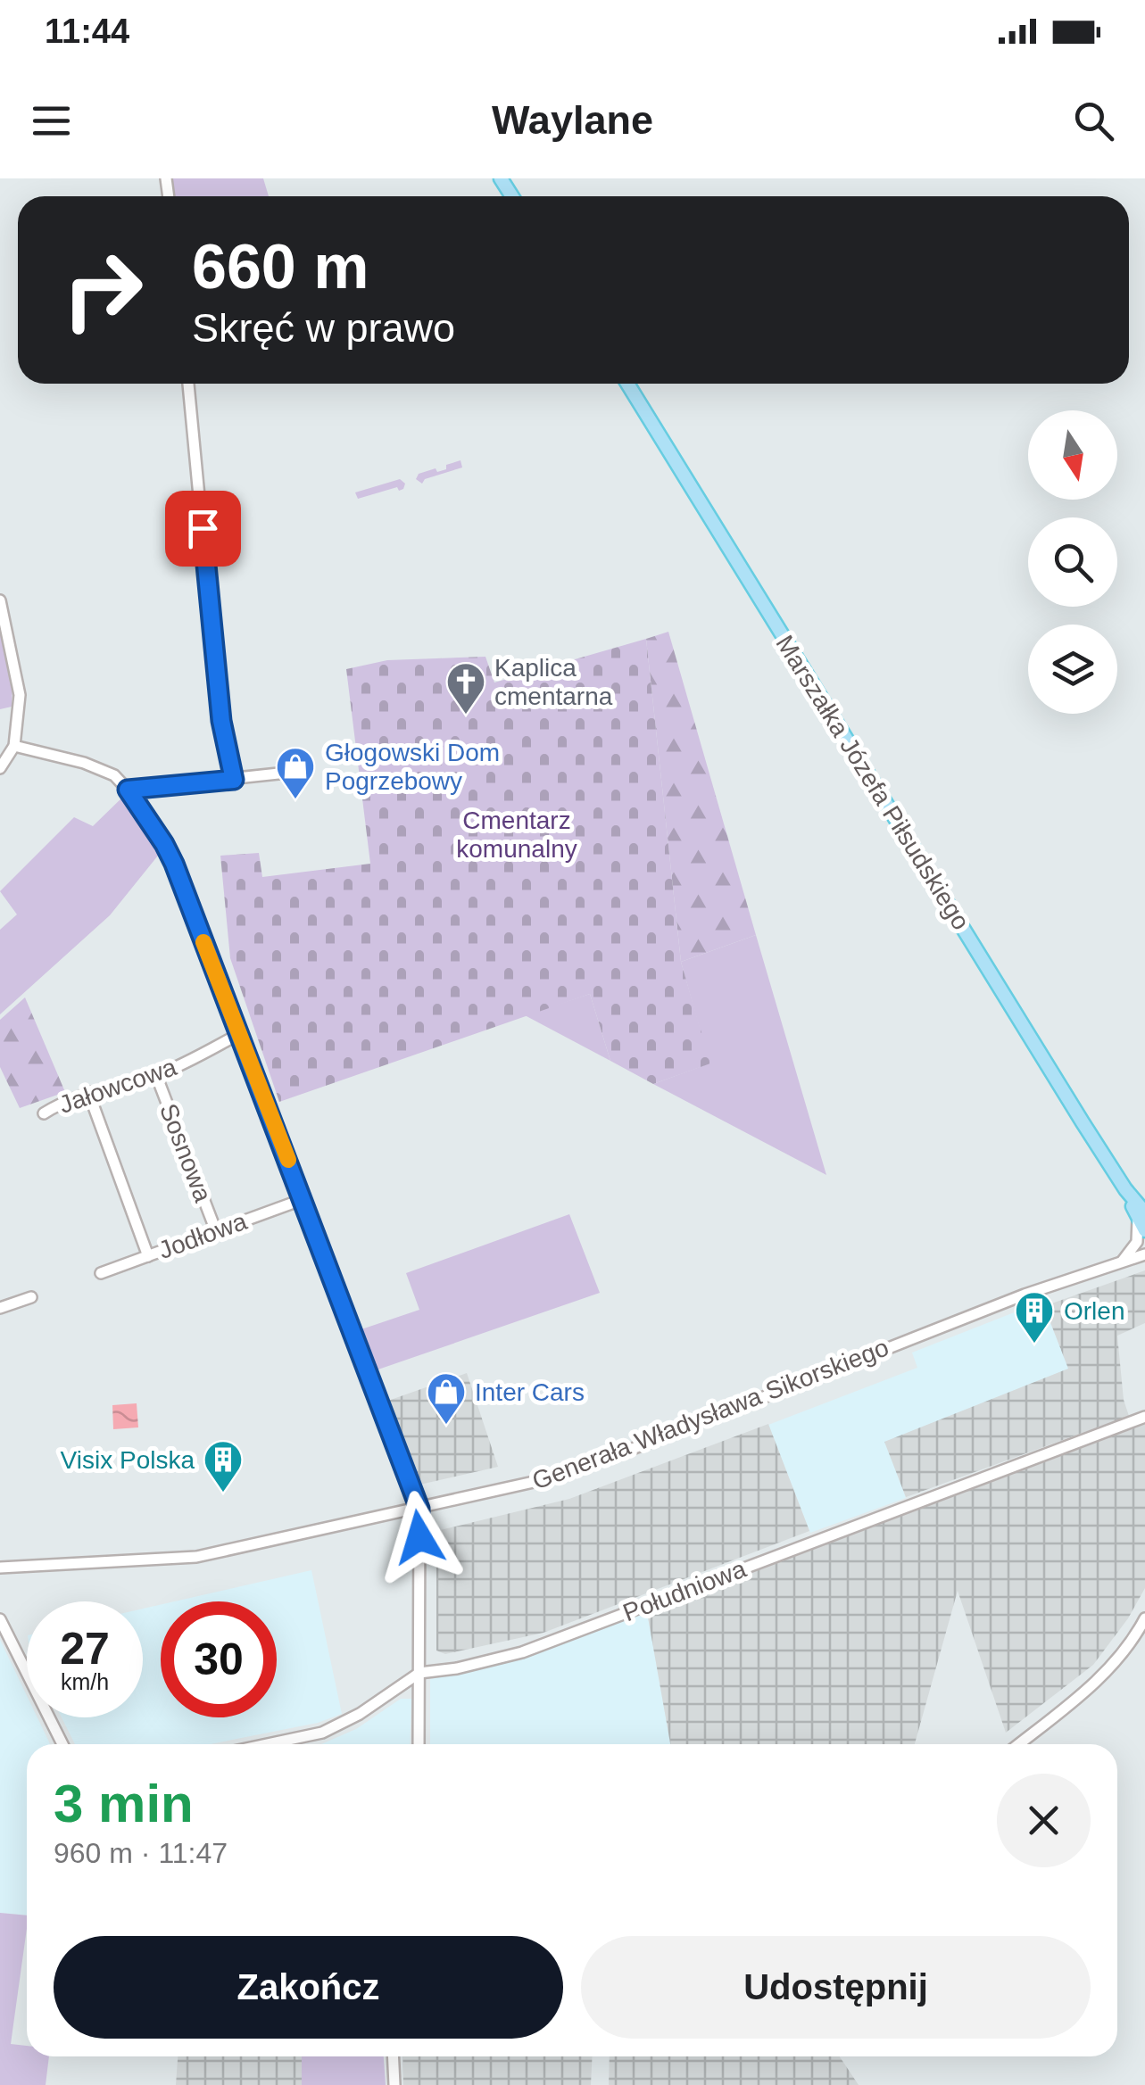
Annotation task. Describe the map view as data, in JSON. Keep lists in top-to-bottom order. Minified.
{"streets":{"main road":["Marszałka Józefa Piłsudskiego"],"street":["Jałowcowa","Sosnowa","Jodłowa","Generała Władysława Sikorskiego","Południowa"]},"crossings":[["Jałowcowa","Sosnowa"],["Sosnowa","Jodłowa"]],"parks":["Cmentarz komunalny"],"places":{"church":["Kaplica cmentarna"],"shop":["Głogowski Dom Pogrzebowy","Inter Cars"],"building":["Orlen","Visix Polska"]},"north":"bottom","page":{"status":"11:44","header":"Waylane","turn":["660 m","Skręć w prawo"],"speed":"27 km/h","limit":"30","heading":["3 min","960 m · 11:47"],"buttons":["Zakończ","Udostępnij"]}}
